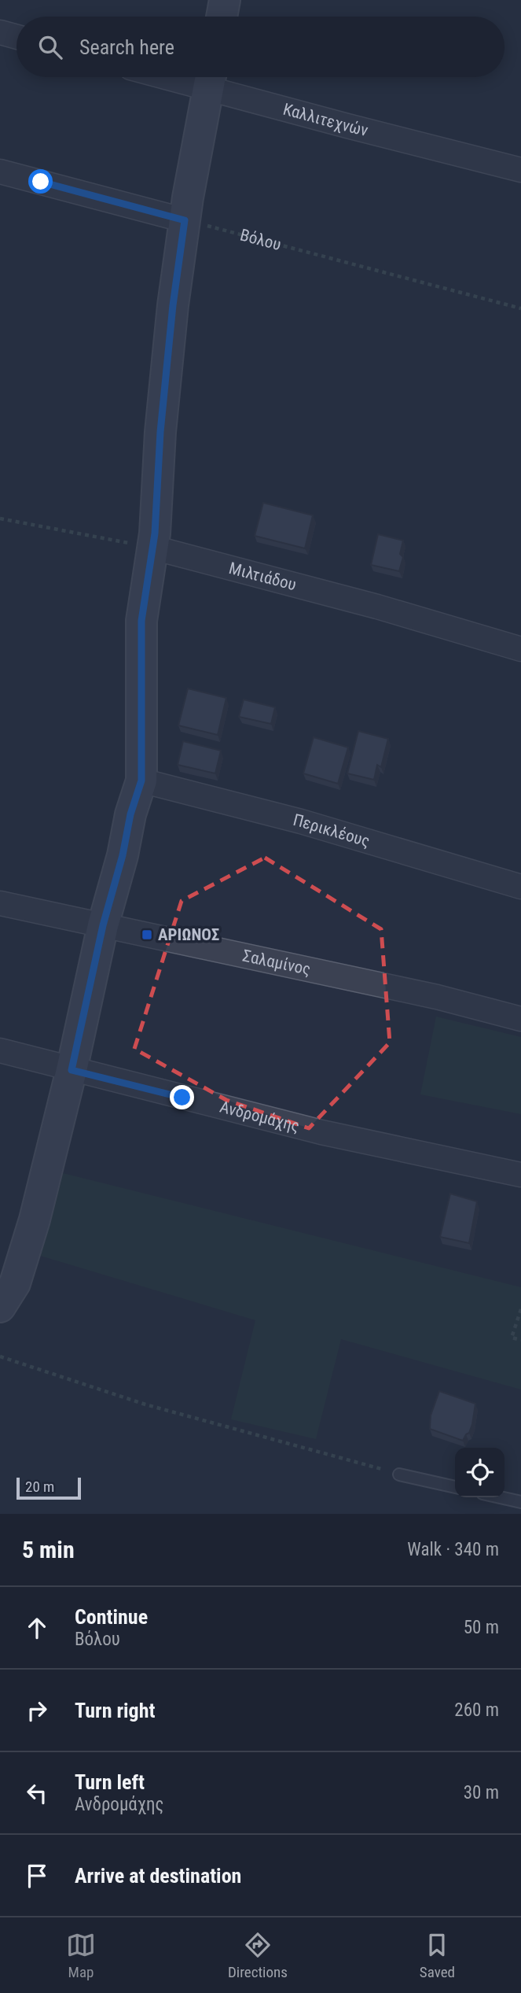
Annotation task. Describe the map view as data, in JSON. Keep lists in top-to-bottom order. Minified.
{"streets":{"street":["Καλλιτεχνών","Μιλτιάδου","Περικλέους","Σαλαμίνος","Ανδρομάχης"],"path":["Βόλου"]},"places":{"transit":["ΑΡΙΩΝΟΣ"]},"scale_bar":"20 m","page":{"search":"Search here","scale":"20 m","heading":["5 min","Walk · 340 m"],"list":[["Continue","Βόλου","50 m"],["Turn right","260 m"],["Turn left","Ανδρομάχης","30 m"],"Arrive at destination"],"nav":["Map","Directions","Saved"]}}
